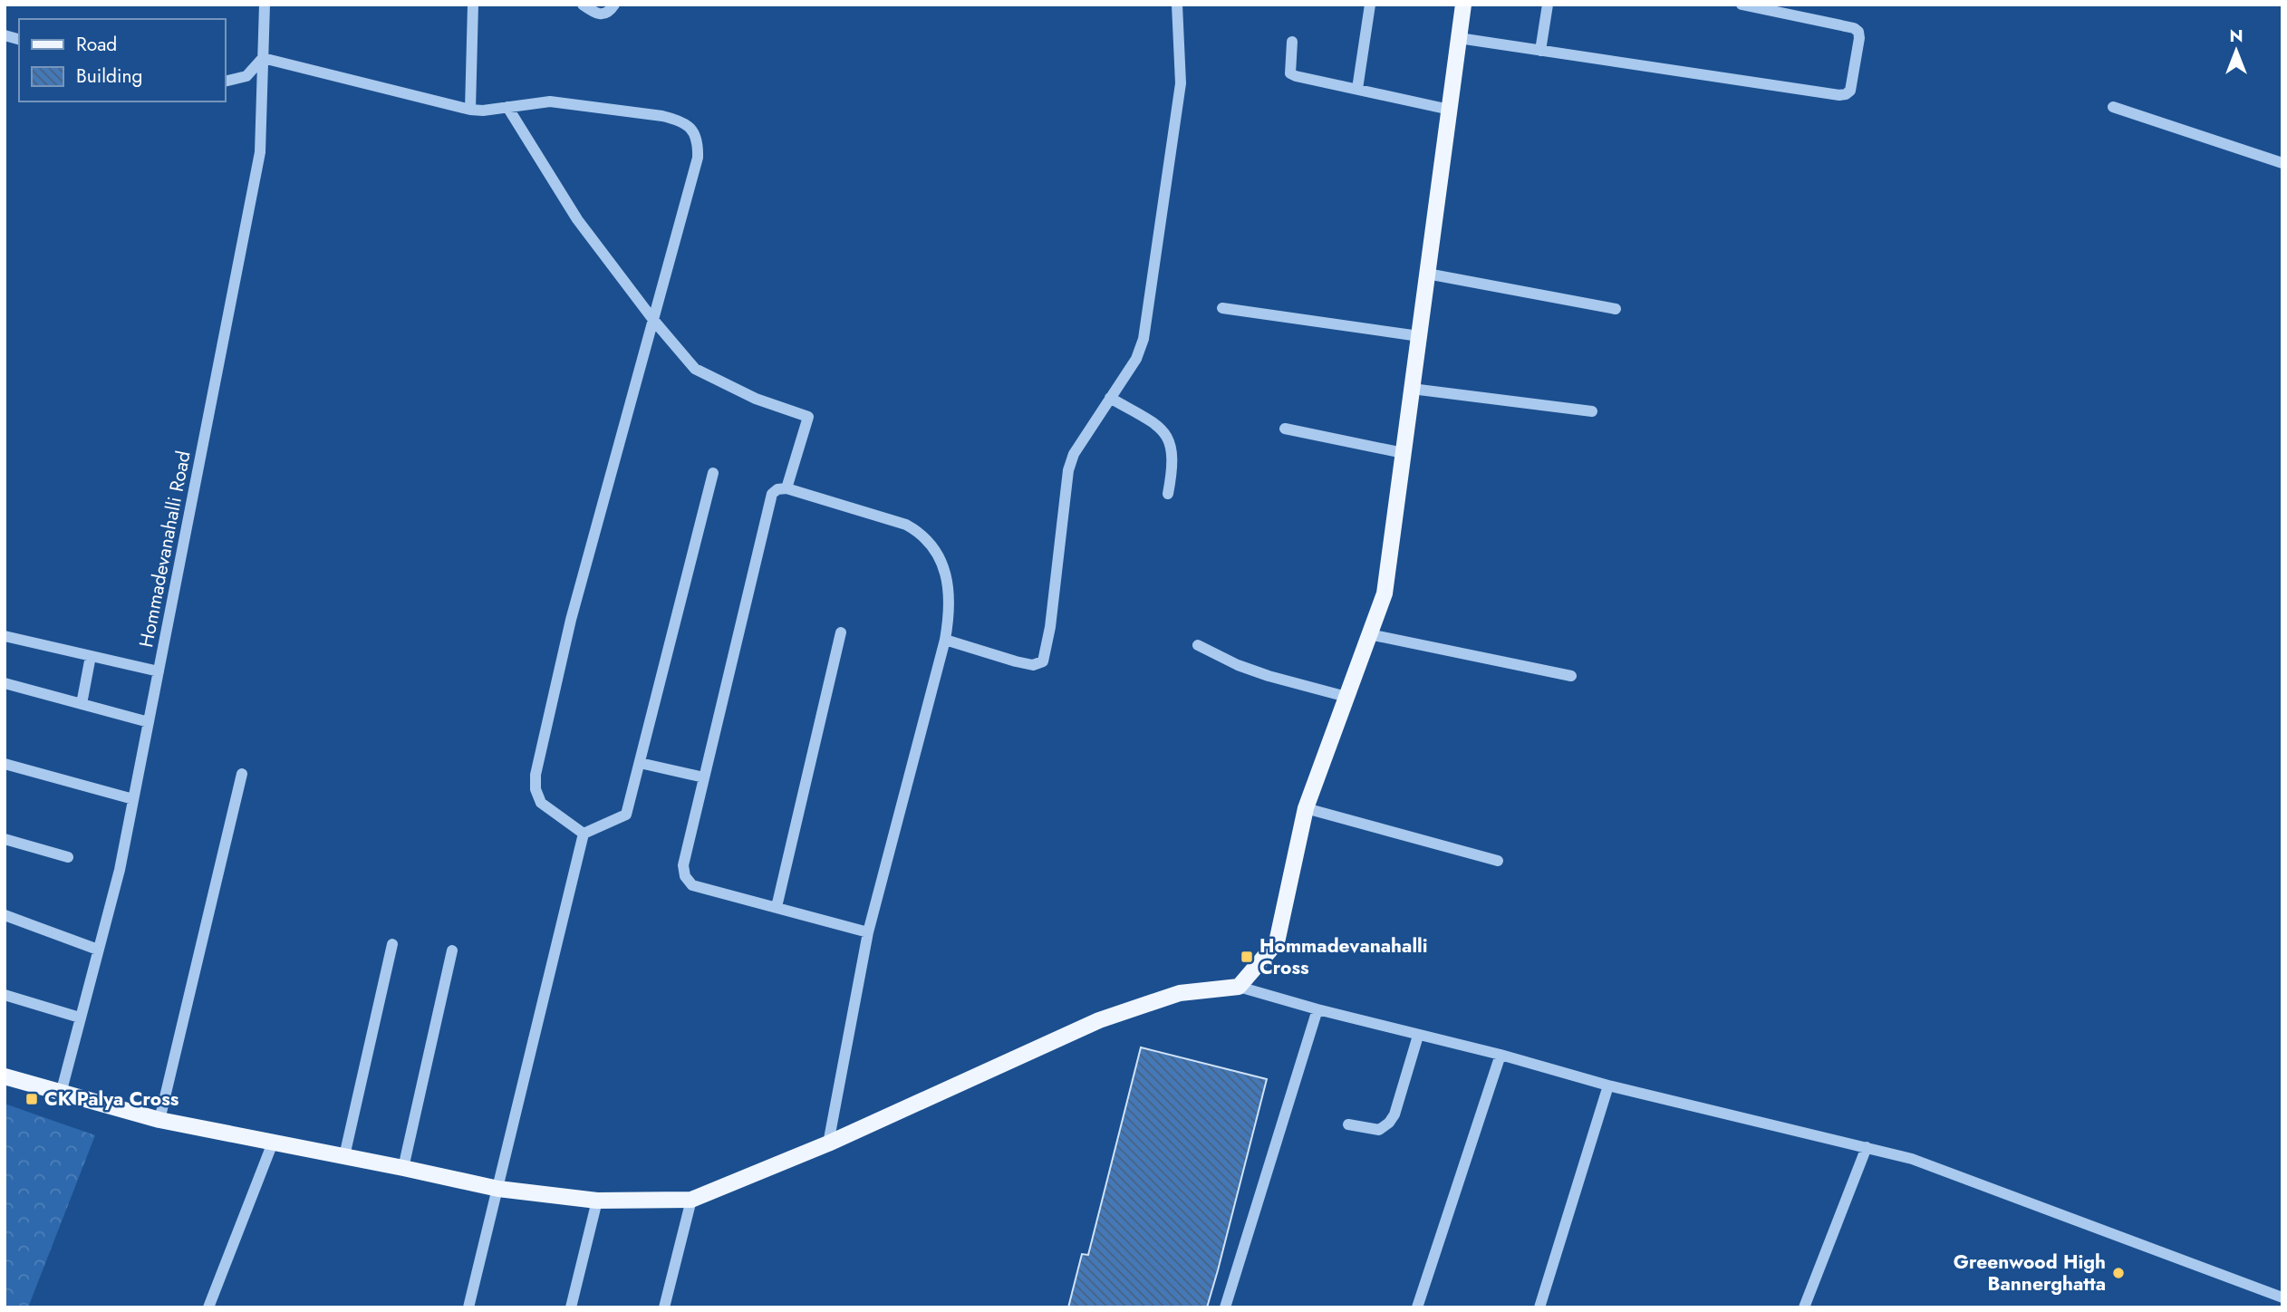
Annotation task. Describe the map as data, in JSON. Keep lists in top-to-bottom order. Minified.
{"streets":{"street":["Hommadevanahalli Road"]},"places":{"transit":["Hommadevanahalli Cross","CK Palya Cross"],"other":["Greenwood High Bannerghatta"]},"legend":["Road","Building"],"north":"top"}
